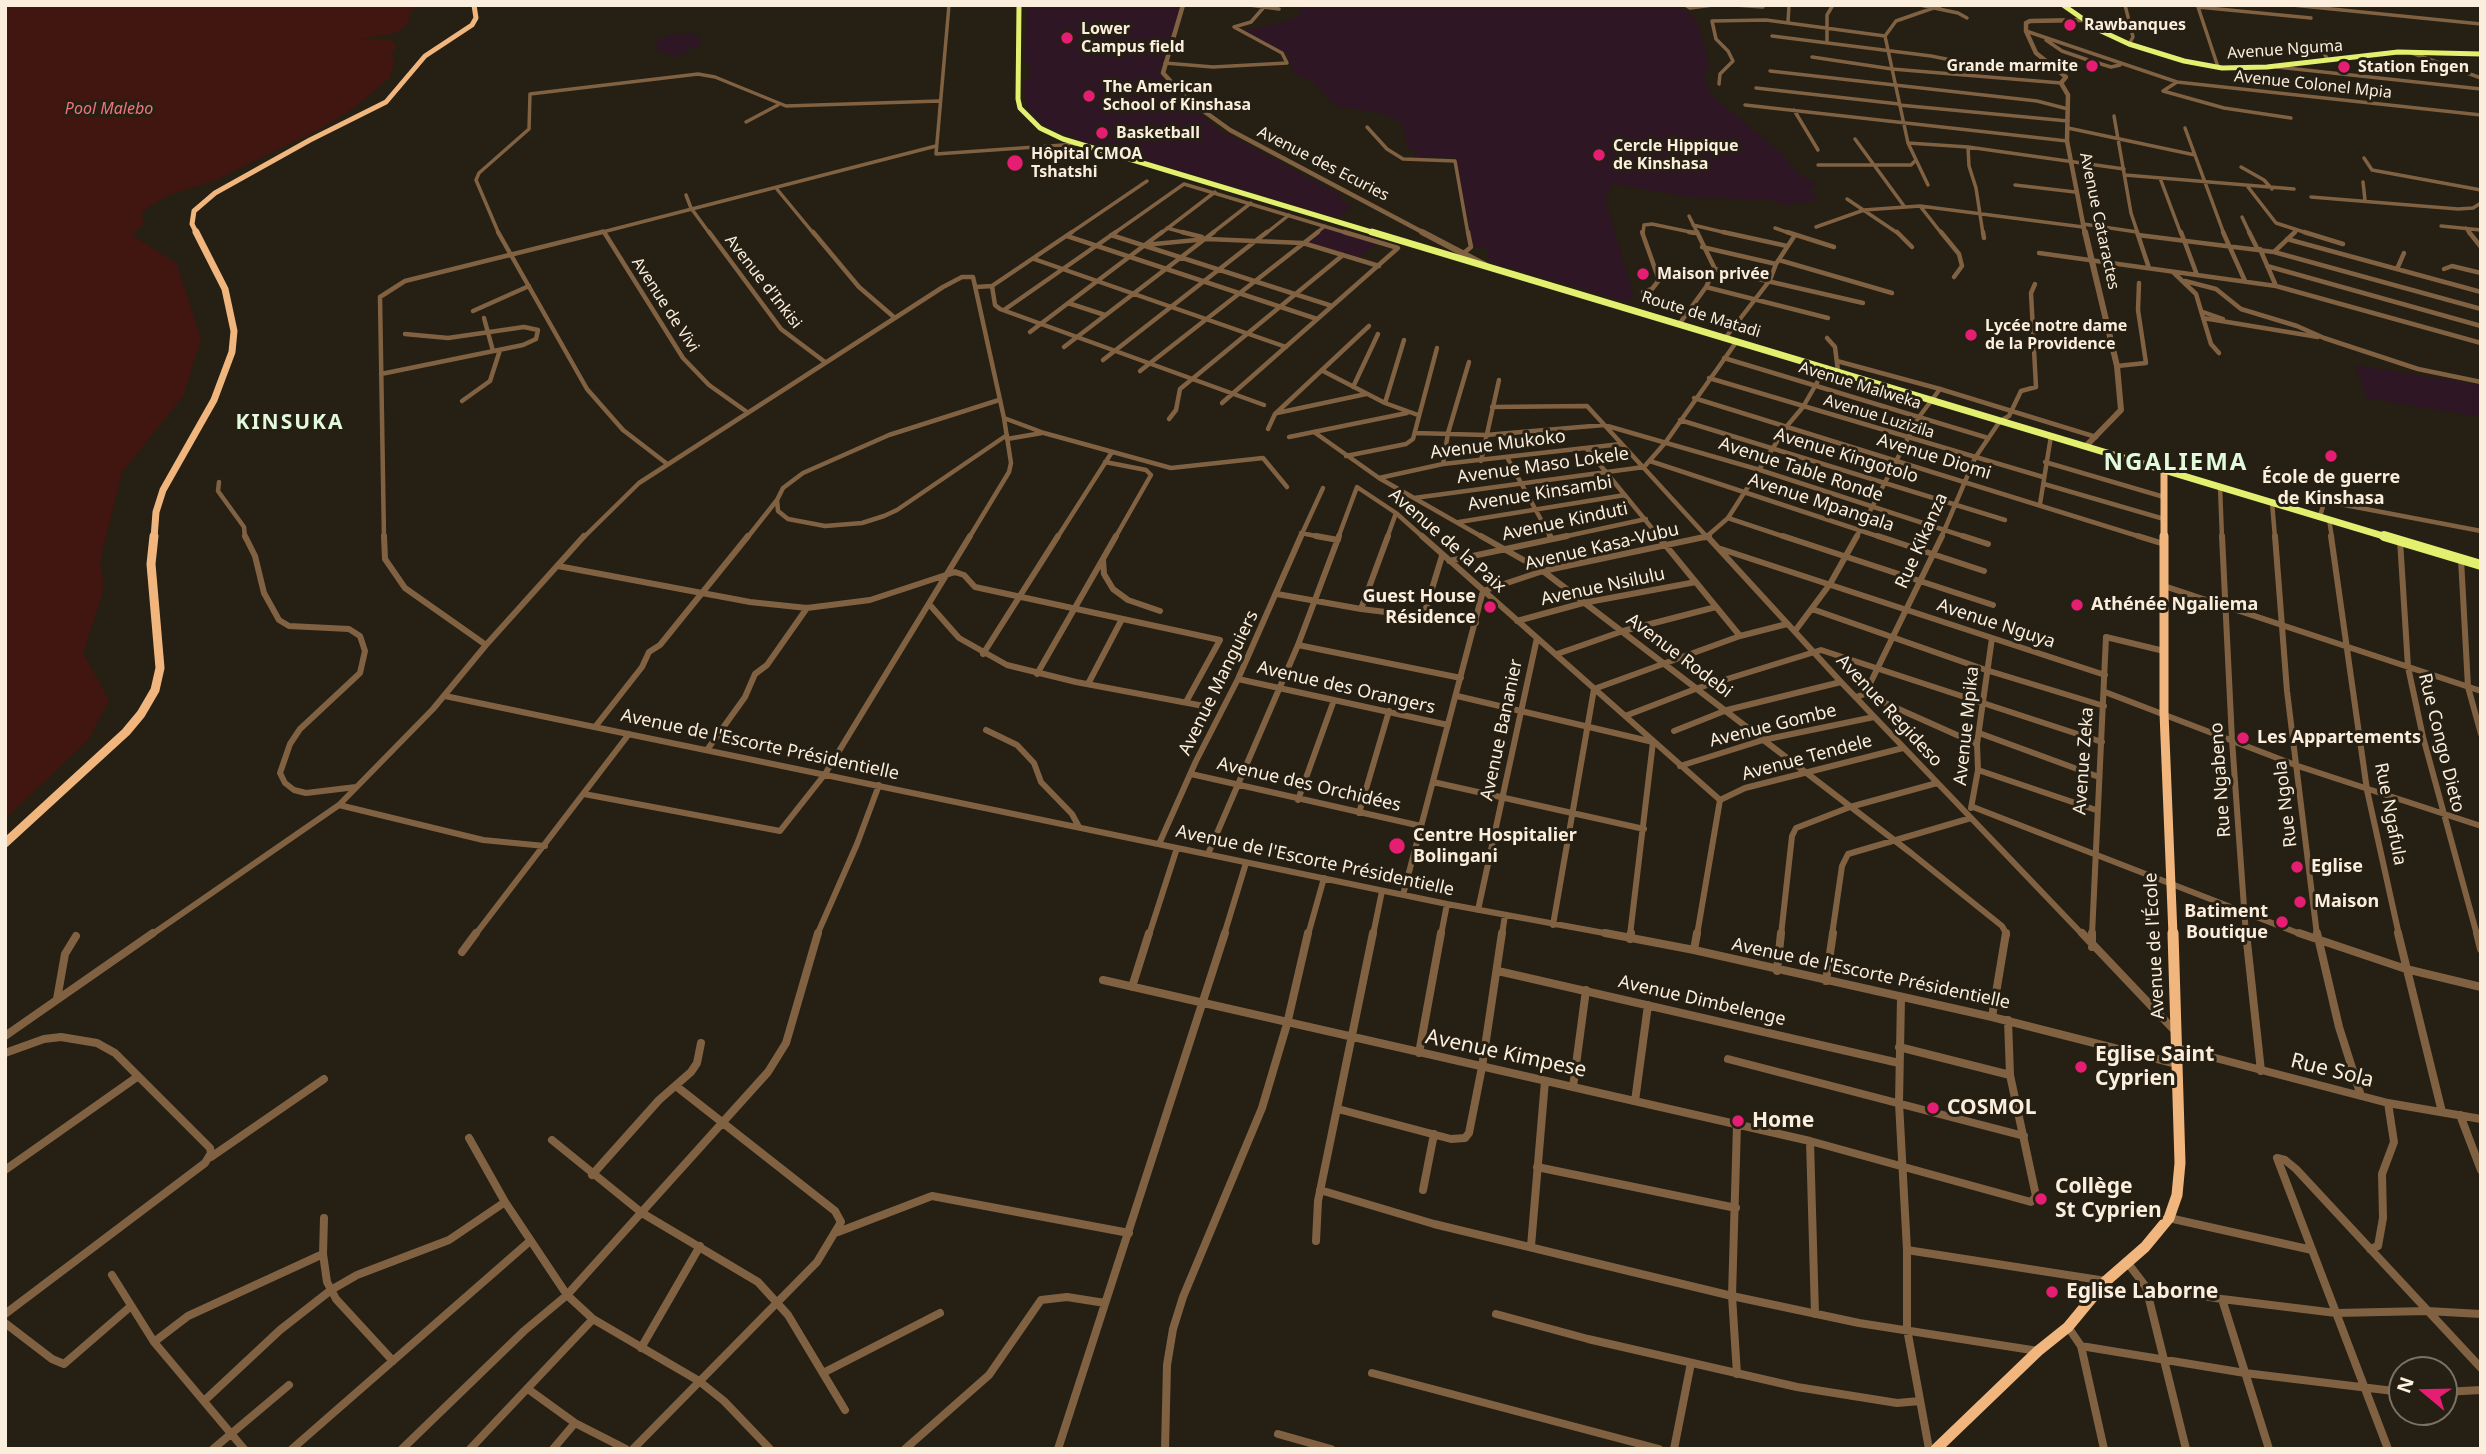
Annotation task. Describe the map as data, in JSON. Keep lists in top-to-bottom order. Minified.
{"streets":{"main road":["Avenue Nguma","Route de Matadi","Avenue de l'École"],"street":["Avenue Colonel Mpia","Avenue des Ecuries","Avenue Cataractes","Avenue d'Inkisi","Avenue de Vivi","Avenue Malweka","Avenue Luzizila","Avenue Mukoko","Avenue Kingotolo","Avenue Diomi","Avenue Maso Lokele","Avenue Table Ronde","Avenue Kinsambi","Avenue Mpangala","Avenue Kinduti","Avenue de la Paix","Rue Kikanza","Avenue Kasa-Vubu","Avenue Nsilulu","Avenue Nguya","Avenue Rodebi","Avenue Manguiers","Avenue des Orangers","Avenue Regideso","Avenue Gombe","Avenue Mpika","Avenue Bananier","Rue Congo Dieto","Avenue de l'Escorte Présidentielle","Avenue Tendele","Avenue Zeka","Rue Ngabeno","Avenue des Orchidées","Rue Ngola","Rue Ngafula","Avenue Dimbelenge","Avenue Kimpese","Rue Sola"]},"crossings":[["Avenue Colonel Mpia","Avenue Cataractes"],["Avenue des Ecuries","Route de Matadi"],["Avenue Cataractes","Route de Matadi"],["Route de Matadi","Avenue Maso Lokele"],["Route de Matadi","Rue Kikanza"],["Route de Matadi","Avenue Kasa-Vubu"],["Route de Matadi","Rue Congo Dieto"],["Route de Matadi","Rue Ngabeno"],["Route de Matadi","Rue Ngola"],["Route de Matadi","Rue Ngafula"],["Route de Matadi","Avenue de l'École"],["Avenue Malweka","Avenue Maso Lokele"],["Avenue Malweka","Rue Kikanza"],["Avenue Malweka","Avenue Kasa-Vubu"],["Avenue Luzizila","Avenue Maso Lokele"],["Avenue Luzizila","Rue Kikanza"],["Avenue Luzizila","Avenue Kasa-Vubu"],["Avenue Luzizila","Avenue de l'École"],["Avenue Mukoko","Avenue Rodebi"],["Avenue Mukoko","Avenue Regideso"],["Avenue Kingotolo","Avenue Maso Lokele"],["Avenue Kingotolo","Rue Kikanza"],["Avenue Kingotolo","Avenue Kasa-Vubu"],["Avenue Diomi","Avenue Maso Lokele"],["Avenue Diomi","Rue Kikanza"],["Avenue Diomi","Avenue Kasa-Vubu"],["Avenue Diomi","Avenue de l'École"],["Avenue Maso Lokele","Avenue Table Ronde"],["Avenue Maso Lokele","Avenue Mpangala"],["Avenue Maso Lokele","Avenue Rodebi"],["Avenue Maso Lokele","Avenue Regideso"],["Avenue Table Ronde","Rue Kikanza"],["Avenue Table Ronde","Avenue Kasa-Vubu"],["Avenue Table Ronde","Avenue Regideso"],["Avenue Kinsambi","Avenue Rodebi"],["Avenue Mpangala","Rue Kikanza"],["Avenue Mpangala","Avenue Kasa-Vubu"],["Avenue Kinduti","Avenue de la Paix"],["Avenue Kinduti","Avenue Rodebi"],["Avenue de la Paix","Avenue Kasa-Vubu"],["Avenue de la Paix","Avenue Nsilulu"],["Avenue de la Paix","Avenue des Orangers"],["Avenue de la Paix","Avenue Gombe"],["Avenue de la Paix","Avenue Bananier"],["Avenue de la Paix","Avenue de l'Escorte Présidentielle"],["Avenue de la Paix","Avenue Tendele"],["Avenue de la Paix","Avenue des Orchidées"],["Rue Kikanza","Avenue Nguya"],["Avenue Kasa-Vubu","Avenue Rodebi"],["Avenue Kasa-Vubu","Avenue Regideso"],["Avenue Nsilulu","Avenue Rodebi"],["Avenue Nguya","Avenue Regideso"],["Avenue Nguya","Avenue Mpika"],["Avenue Nguya","Avenue Zeka"],["Avenue Rodebi","Avenue Gombe"],["Avenue Rodebi","Avenue de l'Escorte Présidentielle"],["Avenue Rodebi","Avenue Tendele"],["Avenue Manguiers","Avenue des Orangers"],["Avenue Manguiers","Avenue de l'Escorte Présidentielle"],["Avenue Manguiers","Avenue des Orchidées"],["Avenue Regideso","Avenue Gombe"],["Avenue Regideso","Avenue Mpika"],["Avenue Regideso","Avenue Tendele"],["Avenue Regideso","Avenue Zeka"],["Avenue Regideso","Avenue de l'École"],["Avenue Bananier","Avenue de l'Escorte Présidentielle"],["Avenue de l'Escorte Présidentielle","Avenue de l'École"],["Avenue Zeka","Avenue de l'École"],["Rue Ngabeno","Rue Sola"],["Rue Ngola","Rue Sola"],["Rue Ngafula","Rue Sola"],["Avenue de l'École","Rue Sola"]],"districts":["KINSUKA","NGALIEMA"],"water":["Pool Malebo"],"places":["Rawbanques","Lower Campus field","Grande marmite","Station Engen","The American School of Kinshasa","Basketball","Cercle Hippique de Kinshasa","Hôpital CMOA Tshatshi","Maison privée","Lycée notre dame de la Providence","École de guerre de Kinshasa","Athénée Ngaliema","Guest House Résidence","Les Appartements","Centre Hospitalier Bolingani","Eglise","Maison","Batiment Boutique","Eglise Saint Cyprien","COSMOL","Home","Collège St Cyprien","Eglise Laborne"],"north":"left"}
